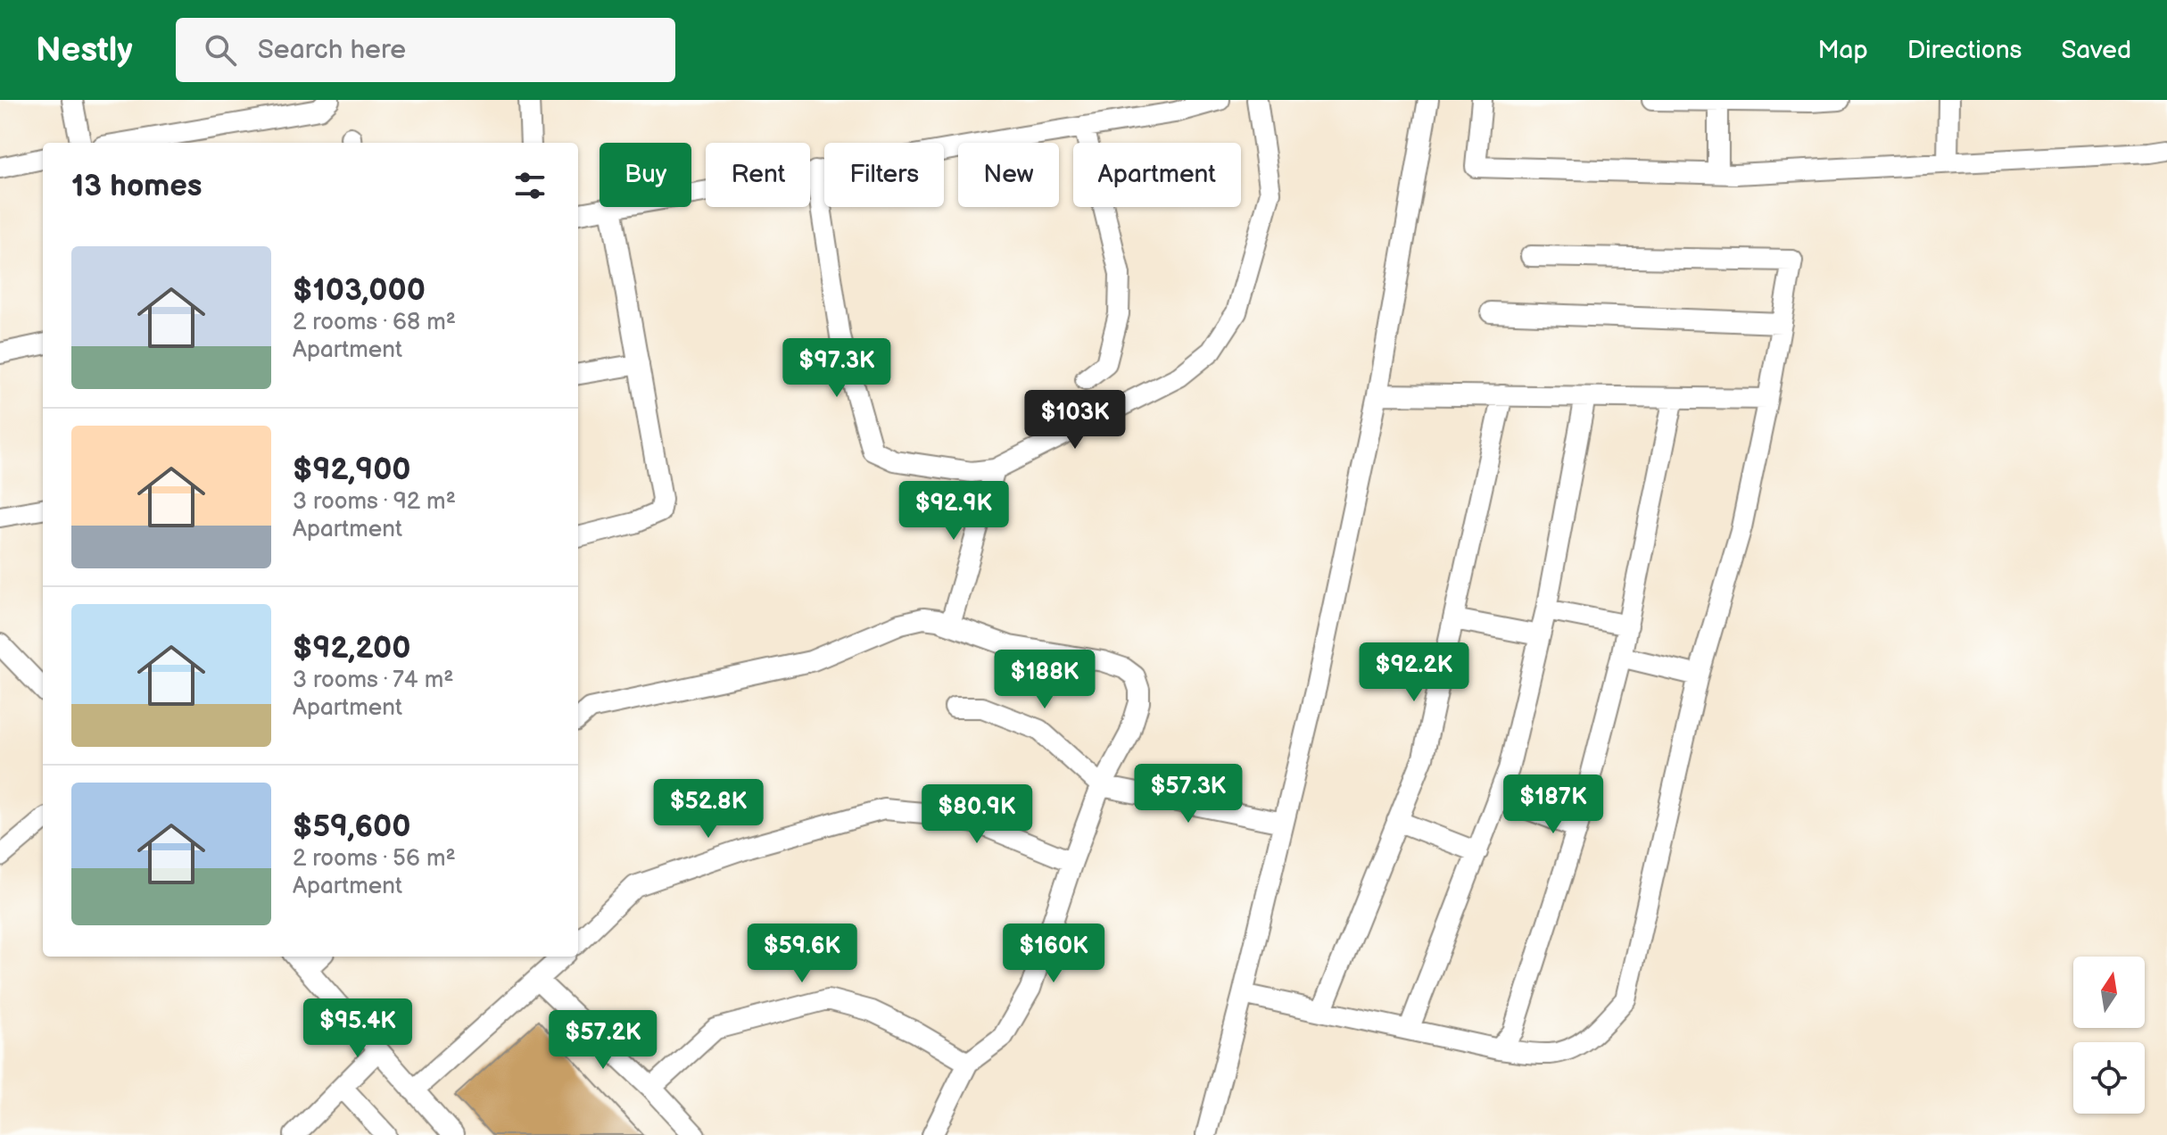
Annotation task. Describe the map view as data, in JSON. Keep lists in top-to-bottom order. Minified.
{"north":"top","page":{"header":"Nestly","search":"Search here","nav":["Map","Directions","Saved"],"chip":["Buy","Rent","Filters","New","Apartment"],"heading":"13 homes","list":[{"name":"$103,000","note":"2 rooms · 68 m² · Apartment"},{"name":"$92,900","note":"3 rooms · 92 m² · Apartment"},{"name":"$92,200","note":"3 rooms · 74 m² · Apartment"},{"name":"$59,600","note":"2 rooms · 56 m² · Apartment"}],"price":["$97.3K","$103K","$92.9K","$92.2K","$188K","$57.3K","$187K","$52.8K","$80.9K","$59.6K","$160K","$95.4K","$57.2K"]}}
